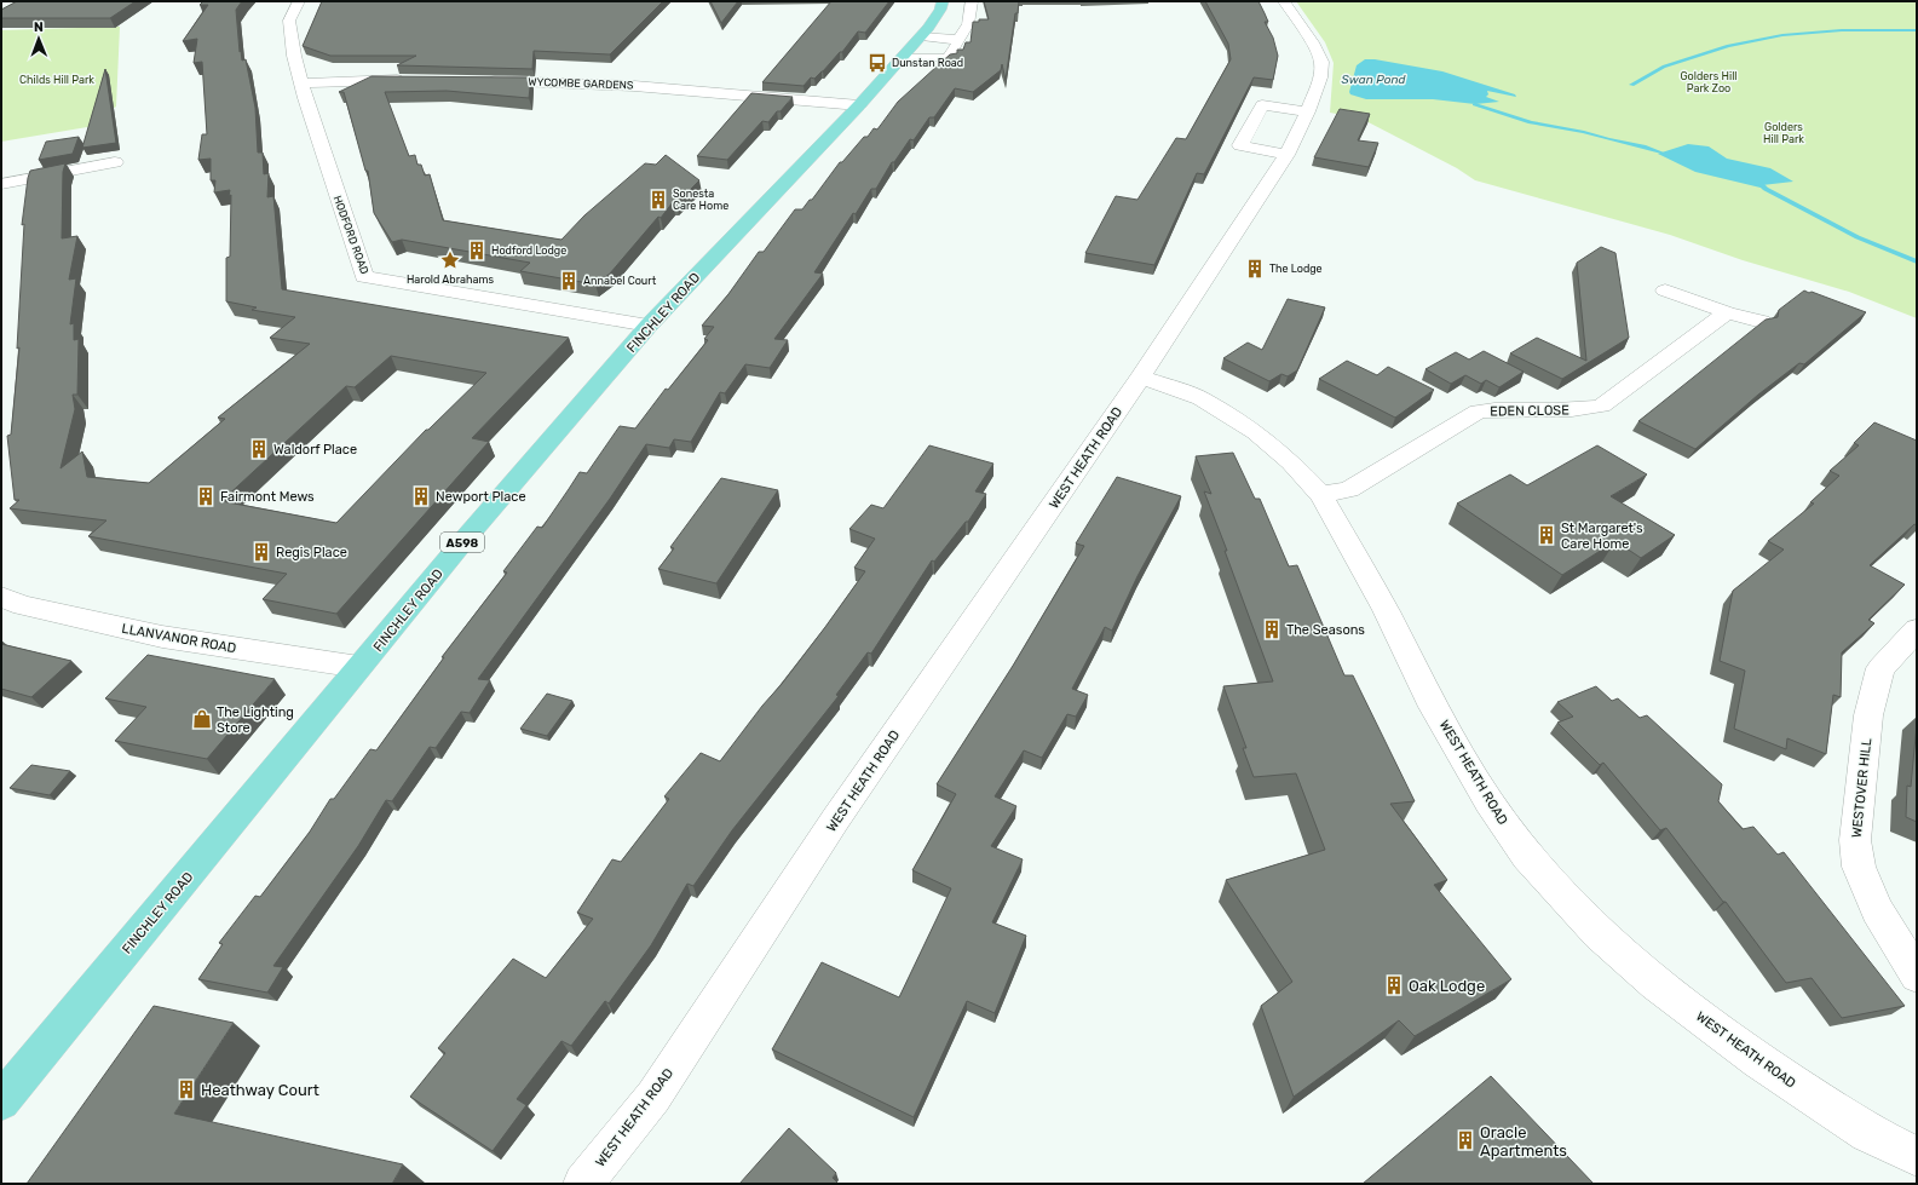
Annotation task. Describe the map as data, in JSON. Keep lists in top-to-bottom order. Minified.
{"streets":{"main road":["FINCHLEY ROAD","A598"],"street":["WYCOMBE GARDENS","HODFORD ROAD","EDEN CLOSE","WEST HEATH ROAD","LLANVANOR ROAD","WESTOVER HILL"]},"crossings":[["WYCOMBE GARDENS","FINCHLEY ROAD"],["HODFORD ROAD","FINCHLEY ROAD"],["FINCHLEY ROAD","LLANVANOR ROAD"],["EDEN CLOSE","WEST HEATH ROAD"]],"water":["Swan Pond"],"parks":["Golders Hill Park Zoo","Childs Hill Park","Golders Hill Park"],"places":{"bus stop":["Dunstan Road"],"building":["Sonesta Care Home","Hodford Lodge","The Lodge","Annabel Court","Waldorf Place","Fairmont Mews","Newport Place","St Margaret's Care Home","Regis Place","The Seasons","Oak Lodge","Heathway Court","Oracle Apartments"],"place":["Harold Abrahams"],"shop":["The Lighting Store"]},"north":"top"}
